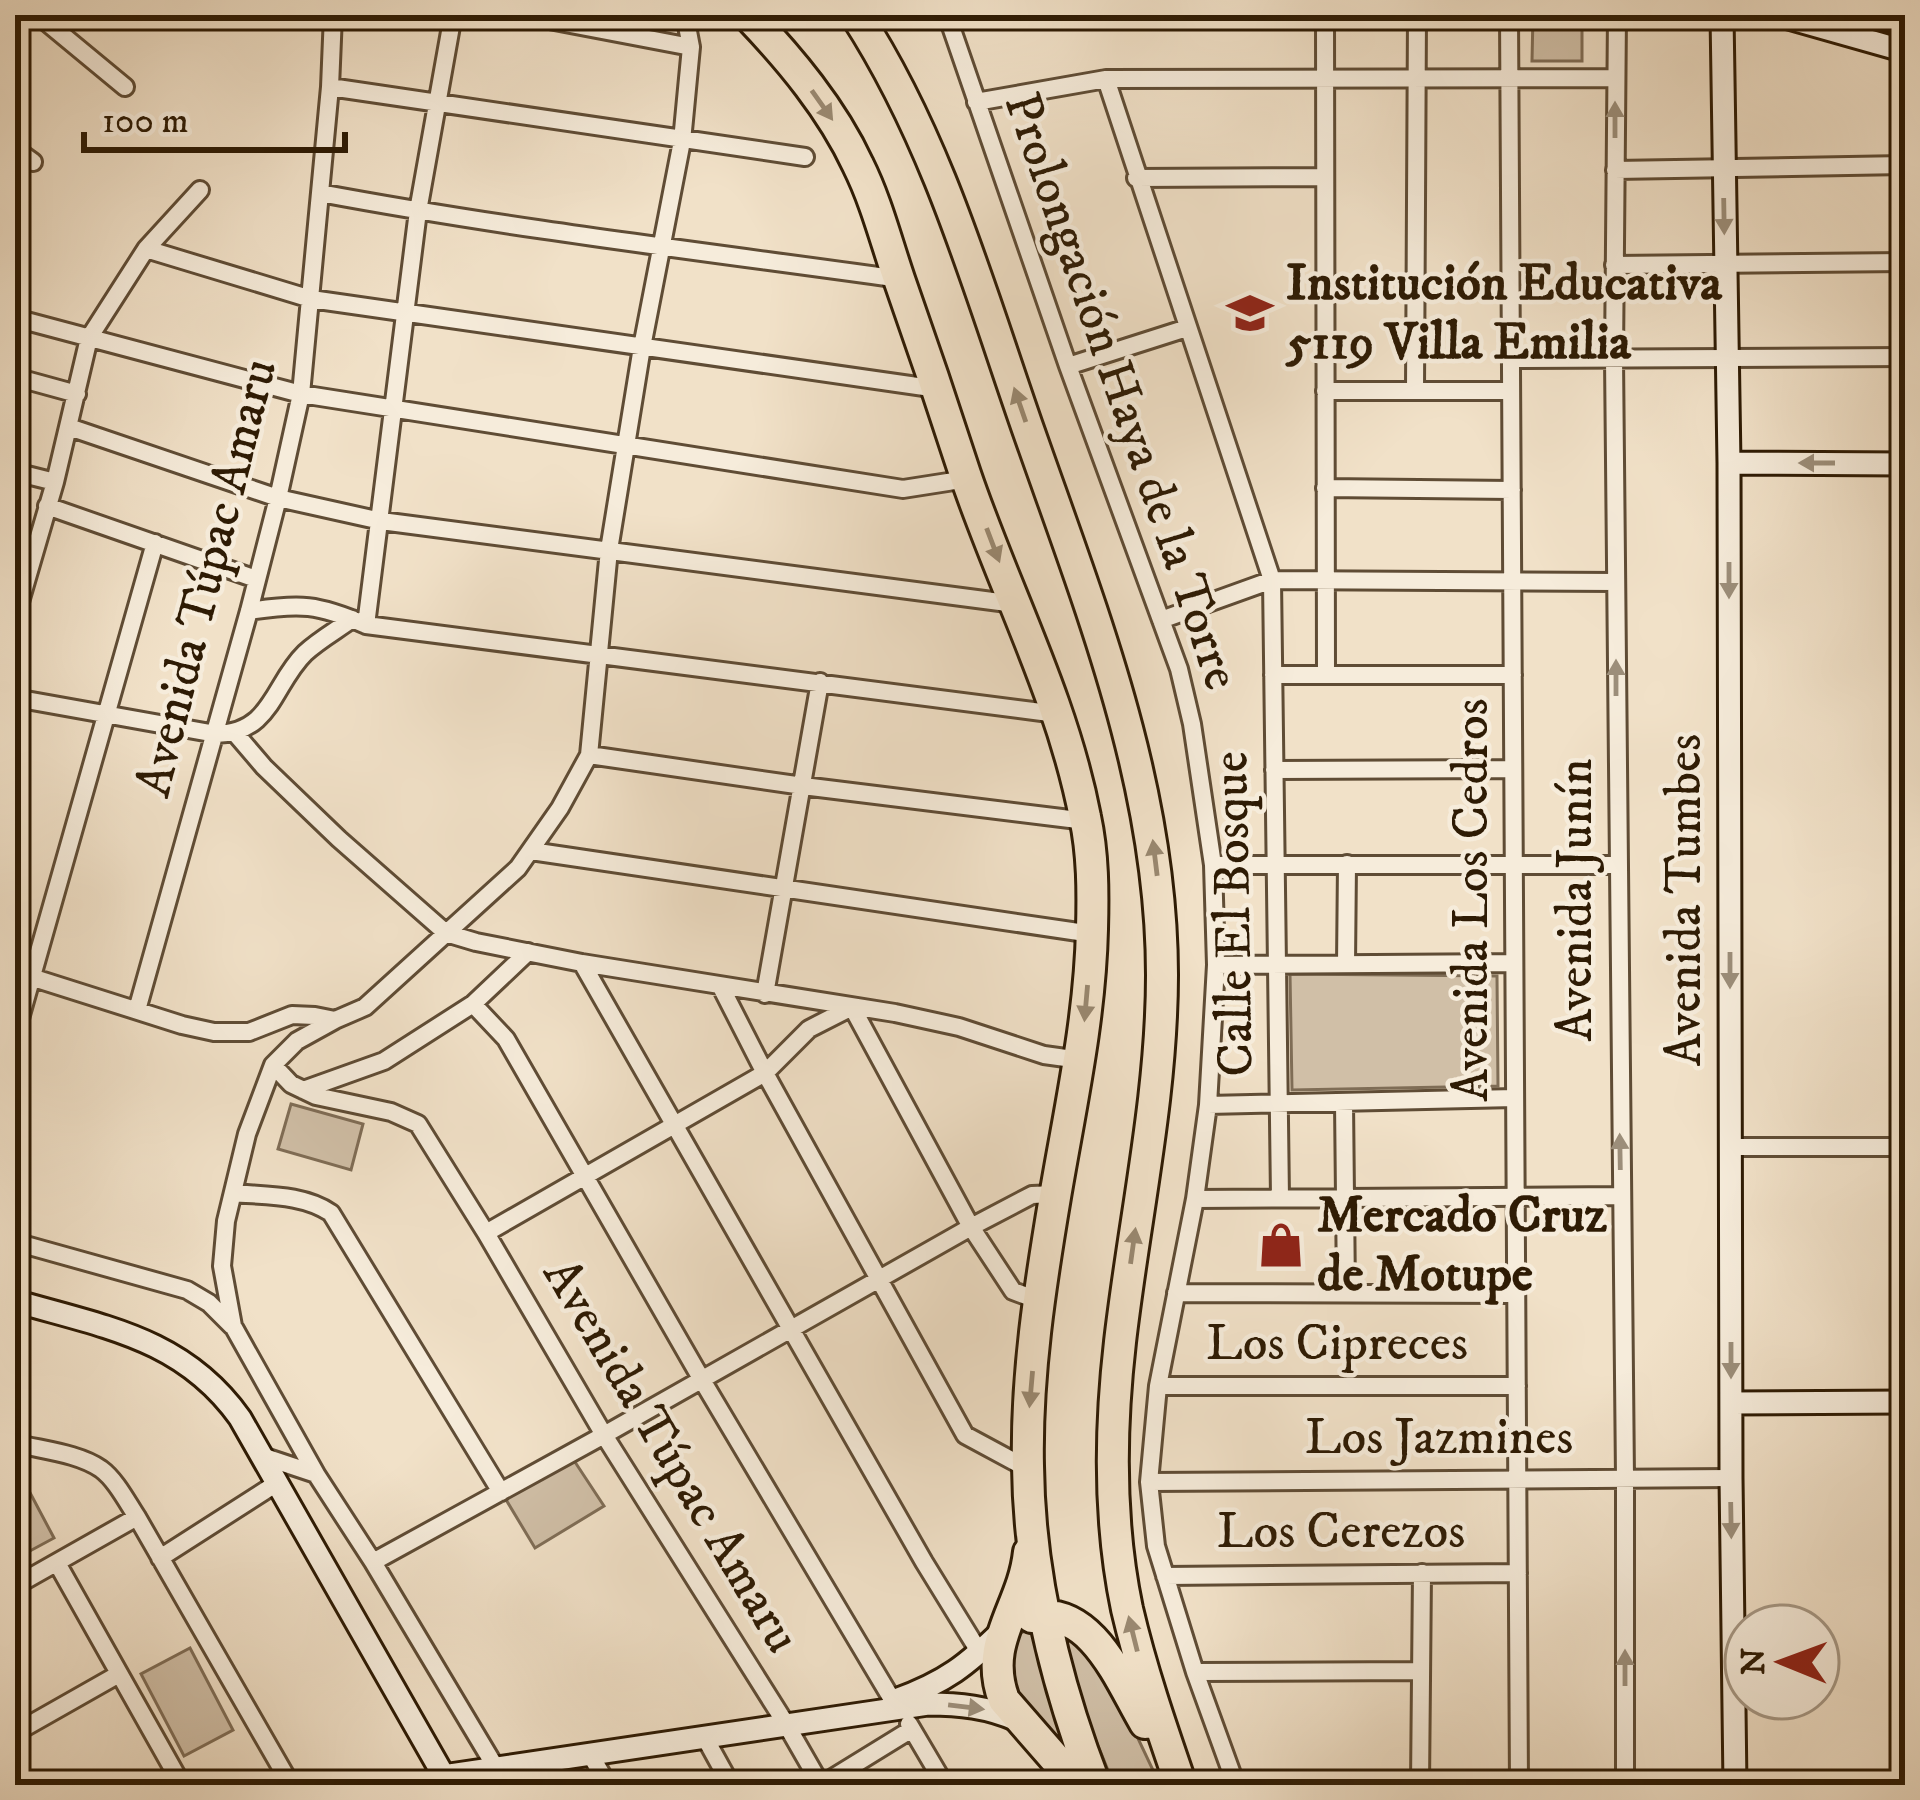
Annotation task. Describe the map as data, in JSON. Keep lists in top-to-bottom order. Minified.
{"streets":{"street":["Prolongación Haya de la Torre","Avenida Túpac Amaru","Avenida Los Cedros","Avenida Junín","Avenida Tumbes","Calle El Bosque","Los Cipreces","Los Jazmines","Los Cerezos"]},"crossings":[["Prolongación Haya de la Torre","Los Cipreces"],["Prolongación Haya de la Torre","Los Jazmines"],["Prolongación Haya de la Torre","Los Cerezos"],["Avenida Los Cedros","Los Cipreces"],["Avenida Los Cedros","Los Jazmines"],["Avenida Los Cedros","Los Cerezos"],["Avenida Junín","Los Jazmines"],["Avenida Tumbes","Los Jazmines"]],"one_way":["Avenida Junín","Avenida Tumbes"],"places":{"school or university":["Institución Educativa 5119 Villa Emilia"],"shop":["Mercado Cruz de Motupe"]},"scale_bar":"100 m","north":"left"}
